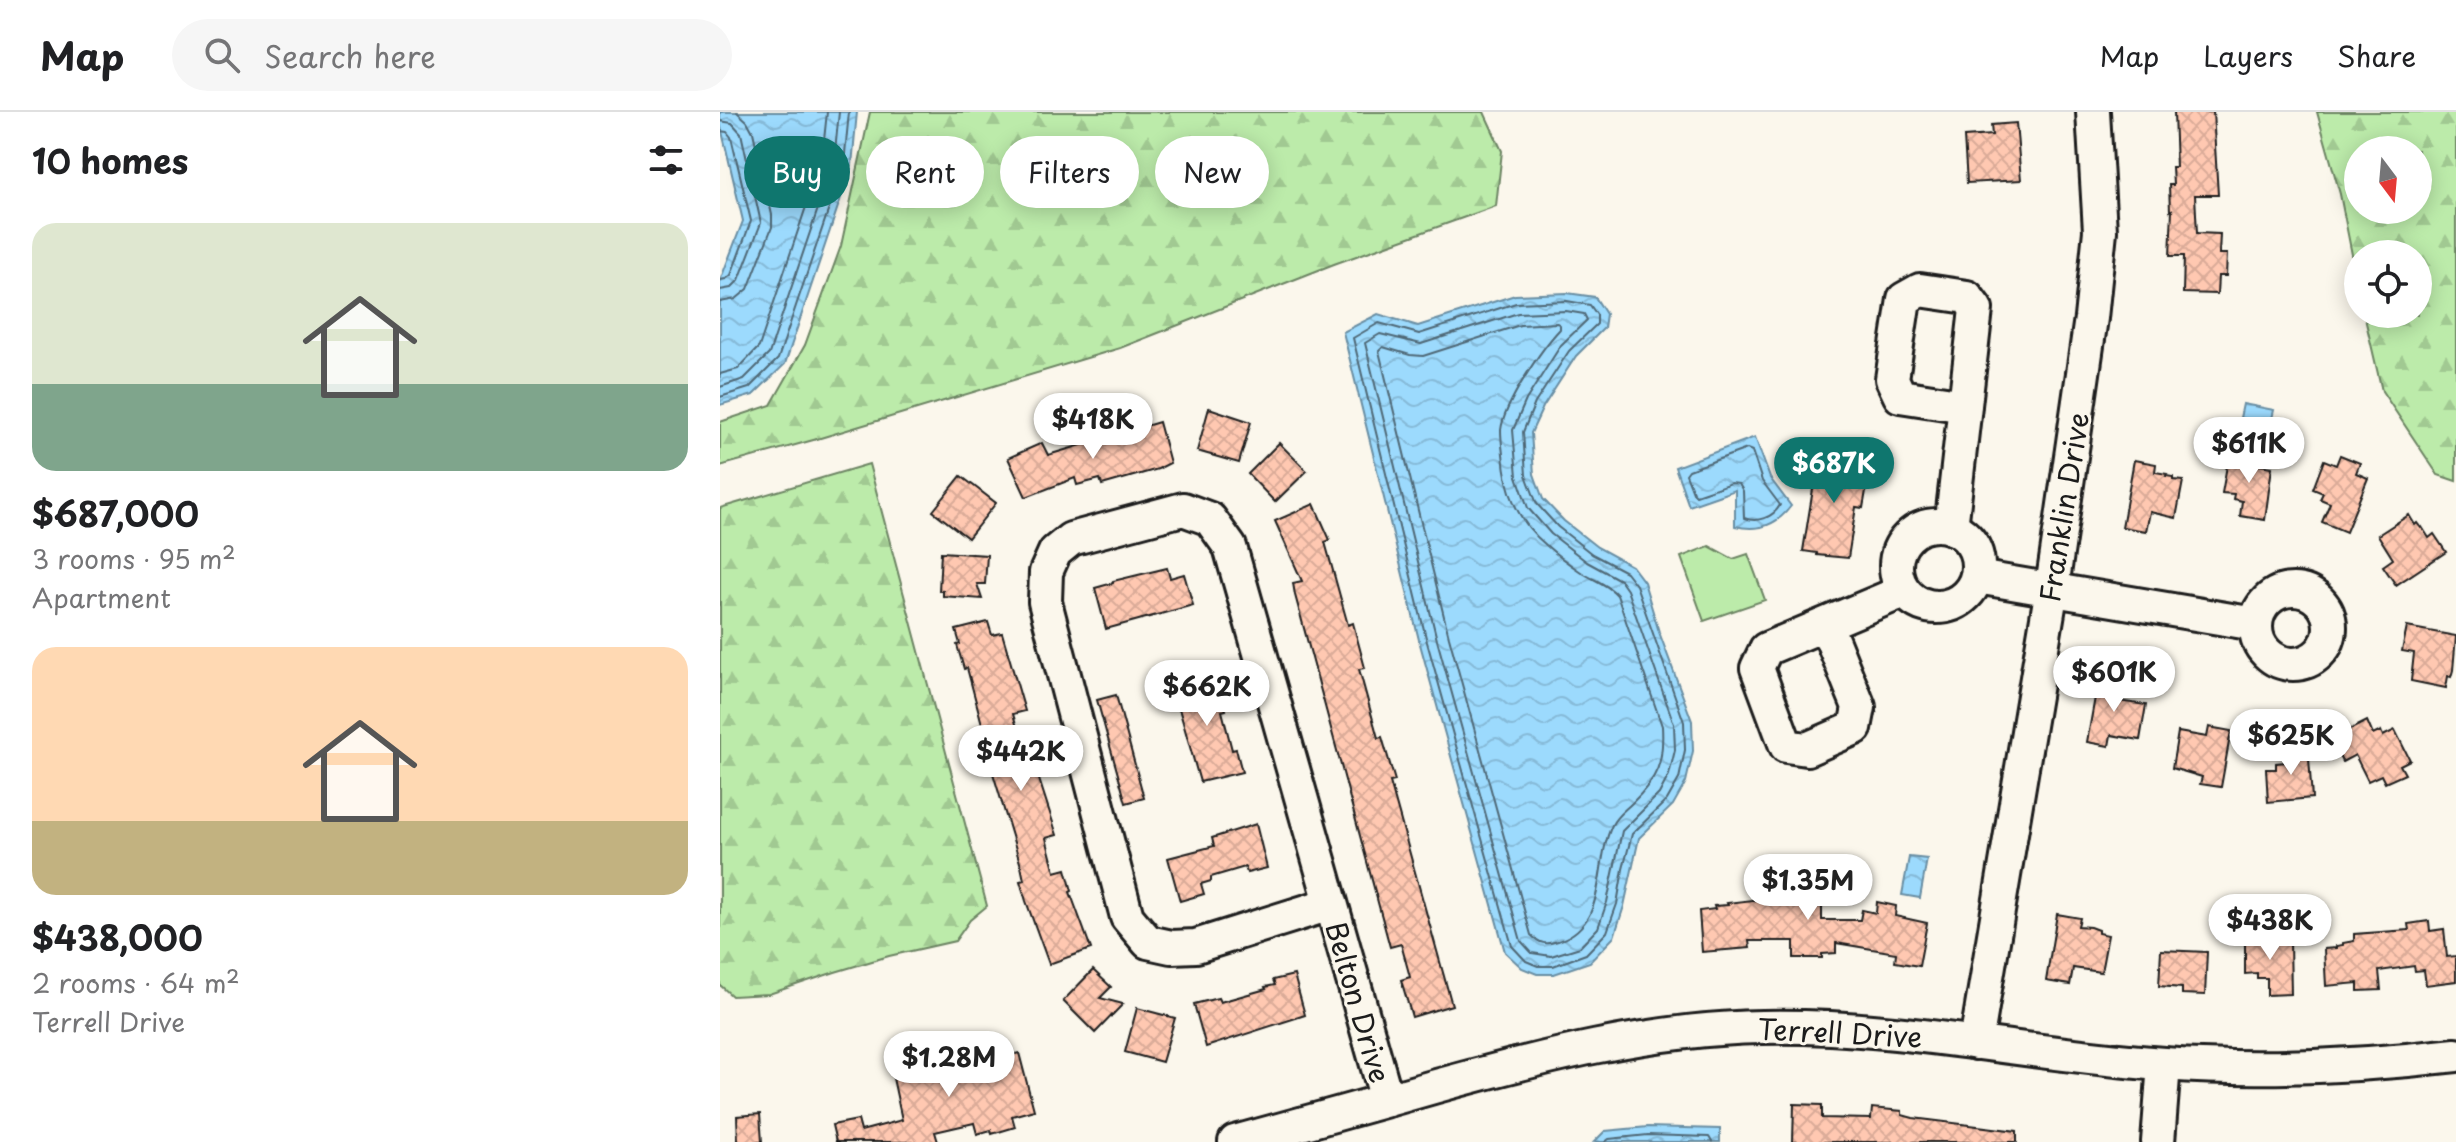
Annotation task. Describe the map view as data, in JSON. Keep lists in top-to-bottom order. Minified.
{"streets":{"street":["Franklin Drive","Belton Drive","Terrell Drive"]},"crossings":[["Franklin Drive","Terrell Drive"],["Belton Drive","Terrell Drive"]],"north":"bottom","page":{"header":"Map","search":"Search here","nav":["Map","Layers","Share"],"heading":"10 homes","chip":["Buy","Rent","Filters","New"],"list":[{"name":"$687,000","note":"3 rooms · 95 m² · Apartment"},{"name":"$438,000","note":"2 rooms · 64 m² · Terrell Drive"}],"price":["$418K","$611K","$687K","$601K","$662K","$625K","$442K","$1.35M","$438K","$1.28M"]}}
